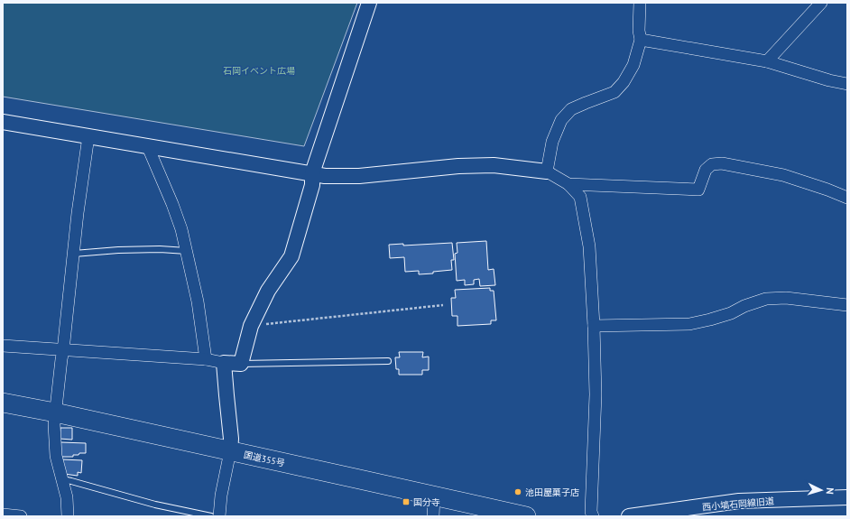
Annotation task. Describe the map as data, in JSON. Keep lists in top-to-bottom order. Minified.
{"streets":{"highway":["国道355号"],"street":["西小塙石岡線旧道"]},"parks":["石岡イベント広場"],"places":{"other":["池田屋菓子店"],"transit":["国分寺"]},"north":"right"}
